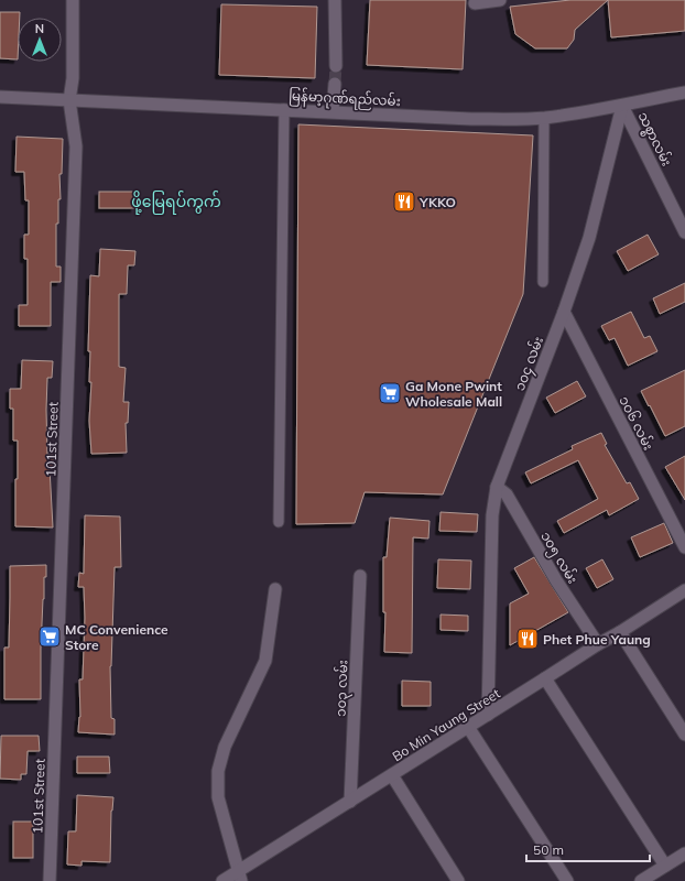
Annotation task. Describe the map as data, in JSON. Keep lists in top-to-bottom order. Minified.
{"streets":{"street":["မြန်မာ့ဂုဏ်ရည်လမ်း","သစ္စာလမ်း","၁၀၄ လမ်း","၁၀၆ လမ်း","101st Street","၁၀၅ လမ်း","၁၀၃ လမ်း","Bo Min Yaung Street"]},"crossings":[["မြန်မာ့ဂုဏ်ရည်လမ်း","သစ္စာလမ်း"],["မြန်မာ့ဂုဏ်ရည်လမ်း","၁၀၄ လမ်း"],["မြန်မာ့ဂုဏ်ရည်လမ်း","101st Street"],["သစ္စာလမ်း","၁၀၄ လမ်း"],["၁၀၄ လမ်း","၁၀၆ လမ်း"],["၁၀၄ လမ်း","၁၀၅ လမ်း"],["၁၀၄ လမ်း","Bo Min Yaung Street"],["၁၀၅ လမ်း","Bo Min Yaung Street"],["၁၀၃ လမ်း","Bo Min Yaung Street"]],"districts":["ဖို့မြေရပ်ကွက်"],"places":{"restaurant":["YKKO","Phet Phue Yaung"],"supermarket":["Ga Mone Pwint Wholesale Mall","MC Convenience Store"]},"scale_bar":"50 m","north":"top"}
